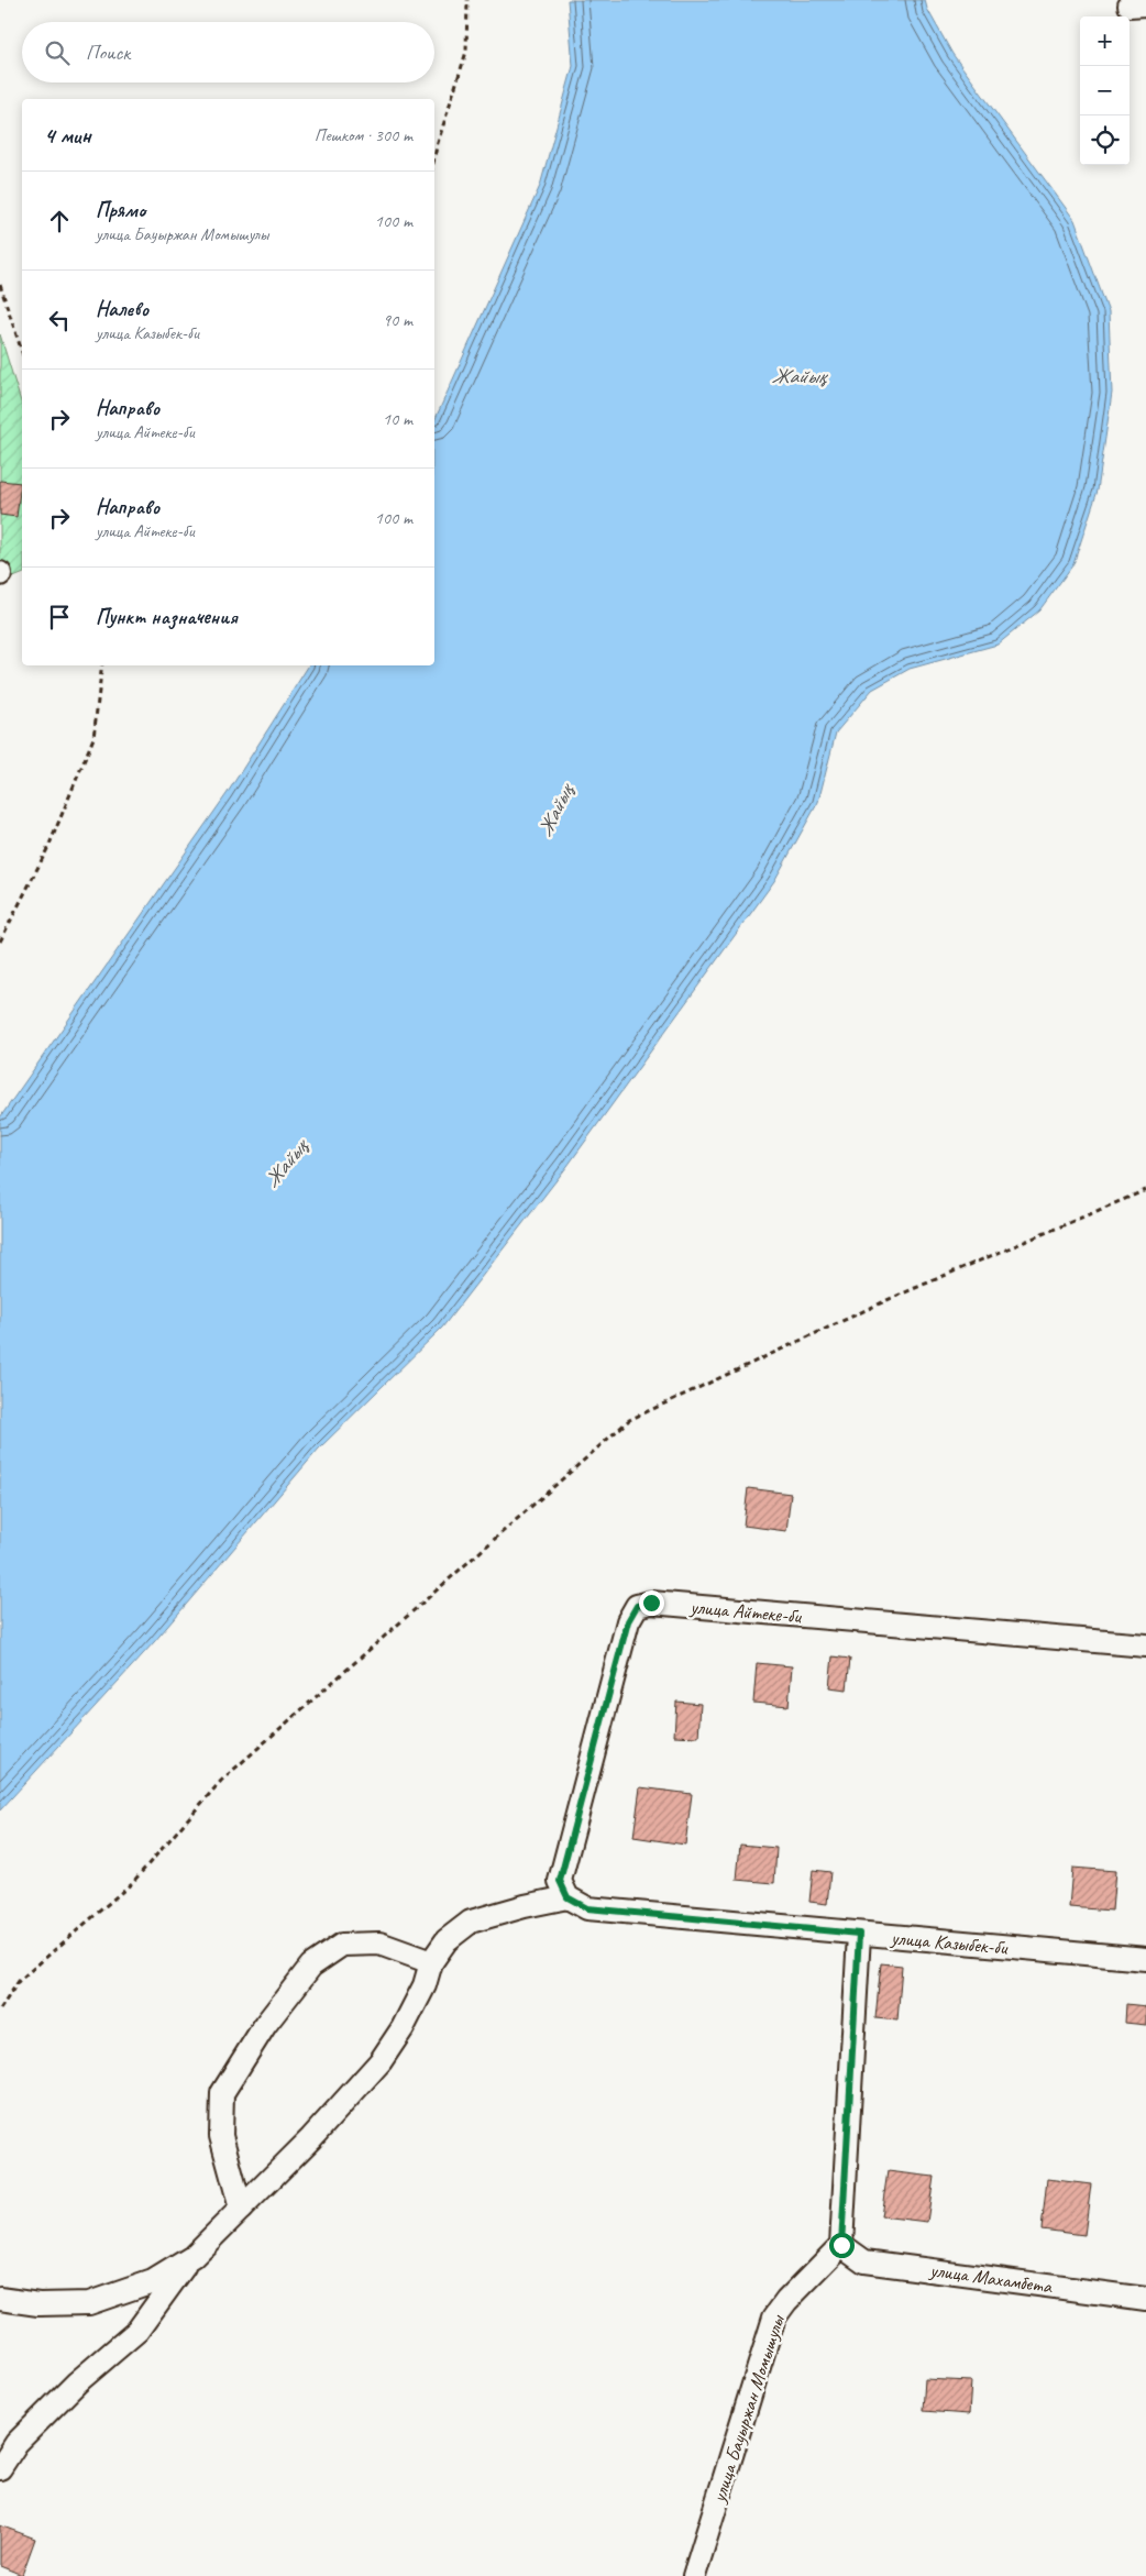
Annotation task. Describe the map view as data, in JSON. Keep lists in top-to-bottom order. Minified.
{"streets":{"street":["улица Айтеке-би","улица Казыбек-би","улица Махамбета","улица Бауыржан Момышулы"]},"crossings":[["улица Айтеке-би","улица Казыбек-би"],["улица Махамбета","улица Бауыржан Момышулы"]],"water":["Жайық"],"page":{"map_buttons":["+","−"],"search":"Поиск","heading":["4 мин","Пешком · 300 m"],"list":[["Прямо","улица Бауыржан Момышулы","100 m"],["Налево","улица Казыбек-би","90 m"],["Направо","улица Айтеке-би","10 m"],["Направо","улица Айтеке-би","100 m"],"Пункт назначения"]}}
